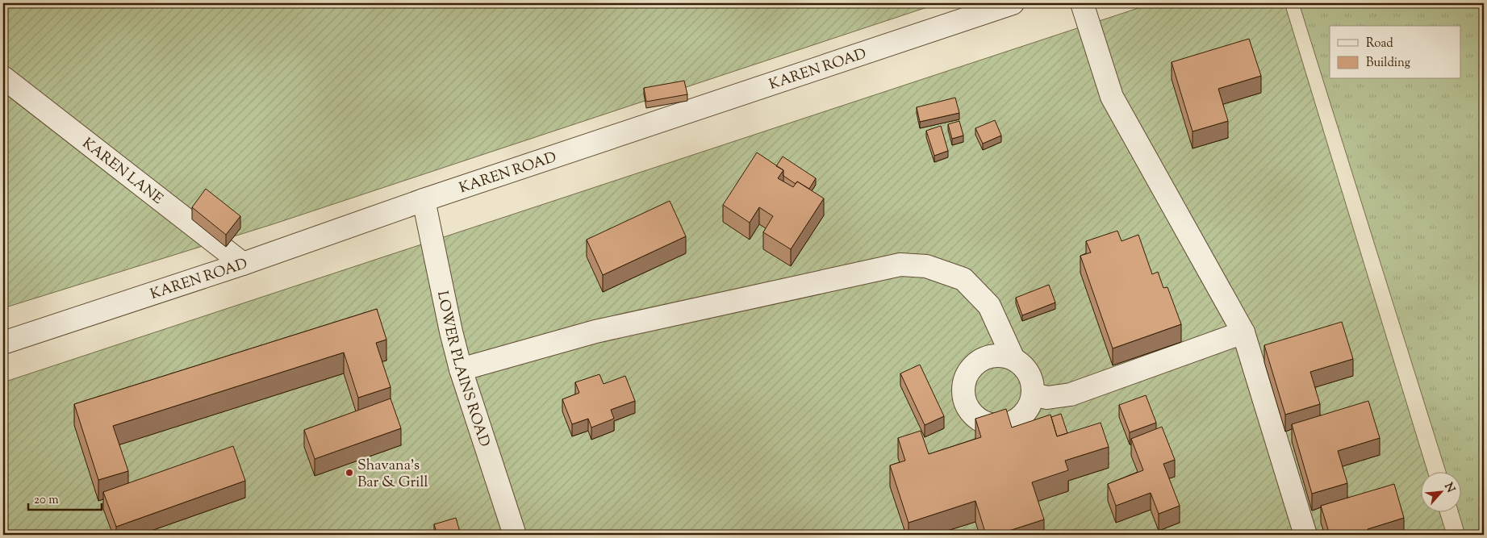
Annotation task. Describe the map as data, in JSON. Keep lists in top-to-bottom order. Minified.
{"streets":{"street":["KAREN ROAD","KAREN LANE","LOWER PLAINS ROAD"]},"crossings":[["KAREN ROAD","KAREN LANE"],["KAREN ROAD","LOWER PLAINS ROAD"]],"places":["Shavana's Bar & Grill"],"legend":["Road","Building"],"scale_bar":"20 m","north":"top right"}
